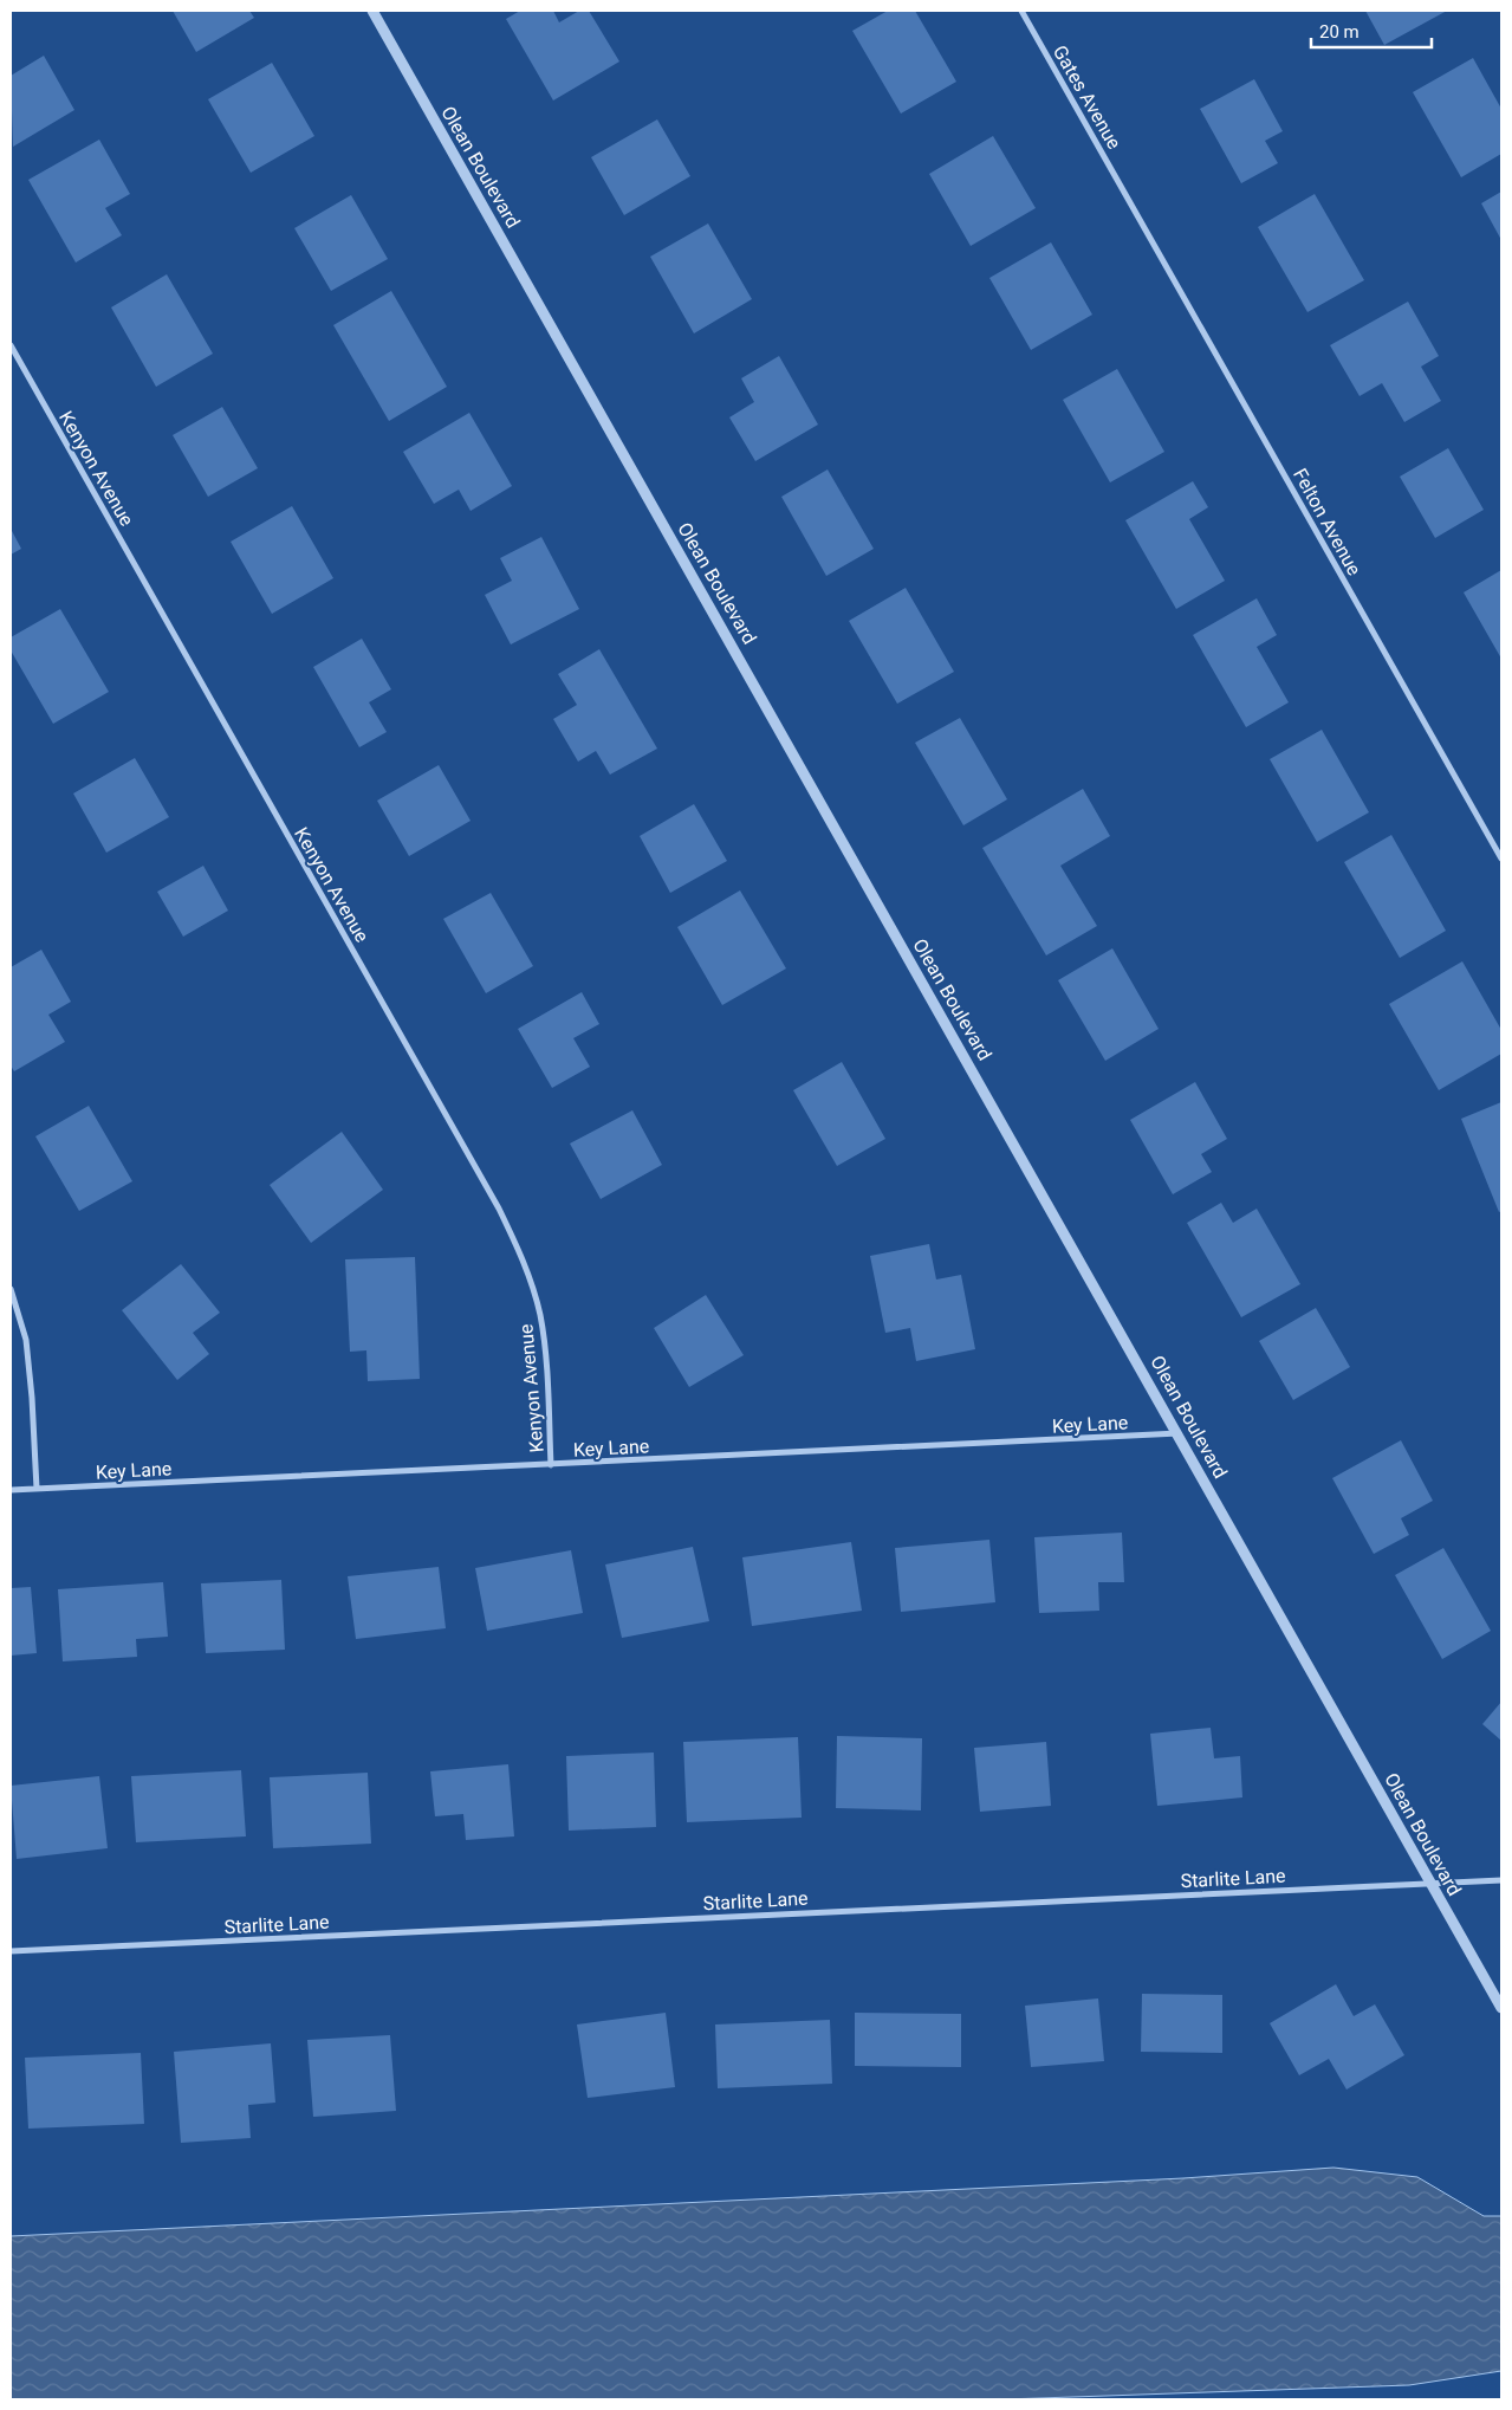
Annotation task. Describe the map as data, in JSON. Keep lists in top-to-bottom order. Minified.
{"streets":{"street":["Gates Avenue","Olean Boulevard","Kenyon Avenue","Felton Avenue","Key Lane","Starlite Lane"]},"crossings":[["Gates Avenue","Felton Avenue"],["Olean Boulevard","Key Lane"],["Olean Boulevard","Starlite Lane"],["Kenyon Avenue","Key Lane"]],"scale_bar":"20 m"}
